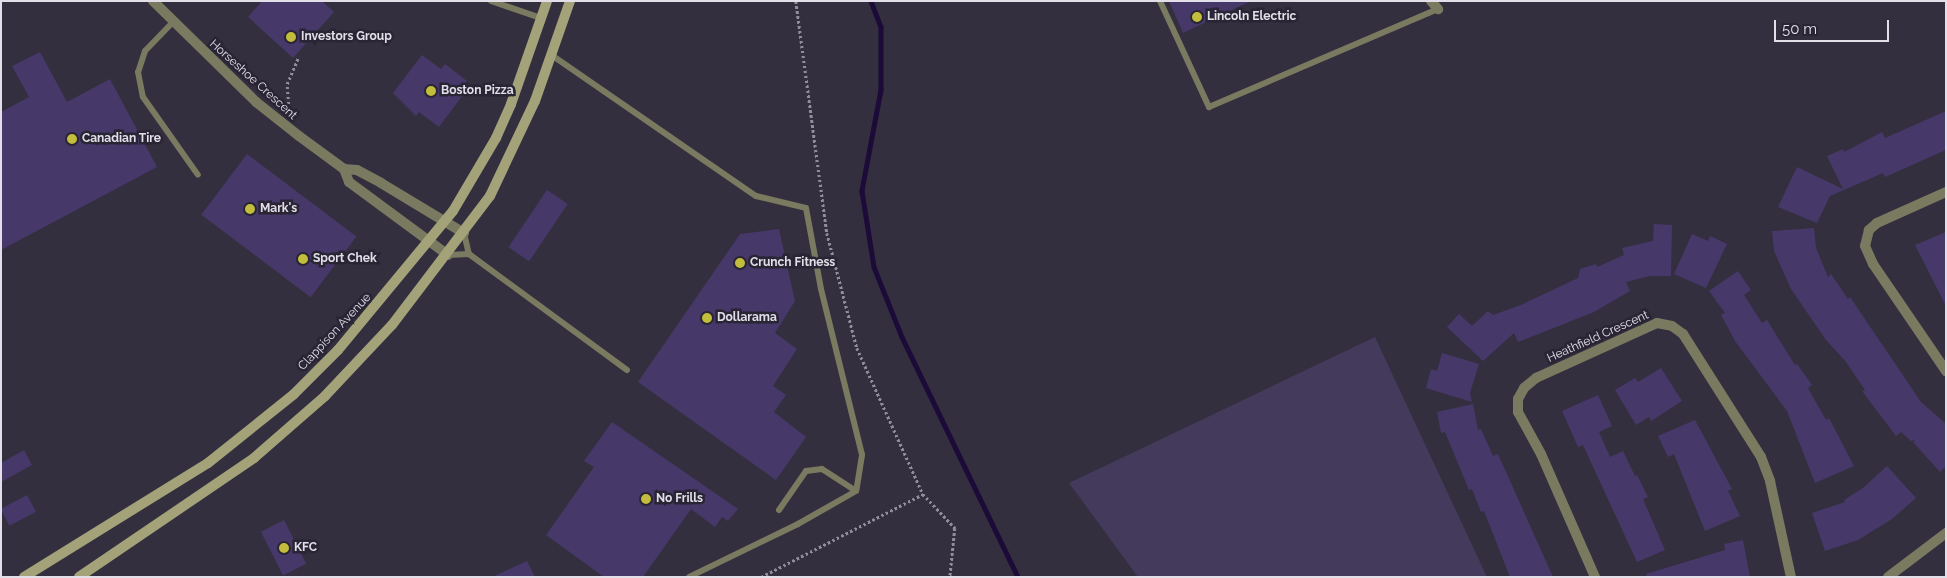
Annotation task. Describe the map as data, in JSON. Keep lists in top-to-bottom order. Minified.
{"streets":{"main road":["Clappison Avenue"],"street":["Horseshoe Crescent","Heathfield Crescent"]},"crossings":[["Horseshoe Crescent","Clappison Avenue"]],"places":["Lincoln Electric","Investors Group","Boston Pizza","Canadian Tire","Mark's","Sport Chek","Crunch Fitness","Dollarama","No Frills","KFC"],"scale_bar":"50 m"}
